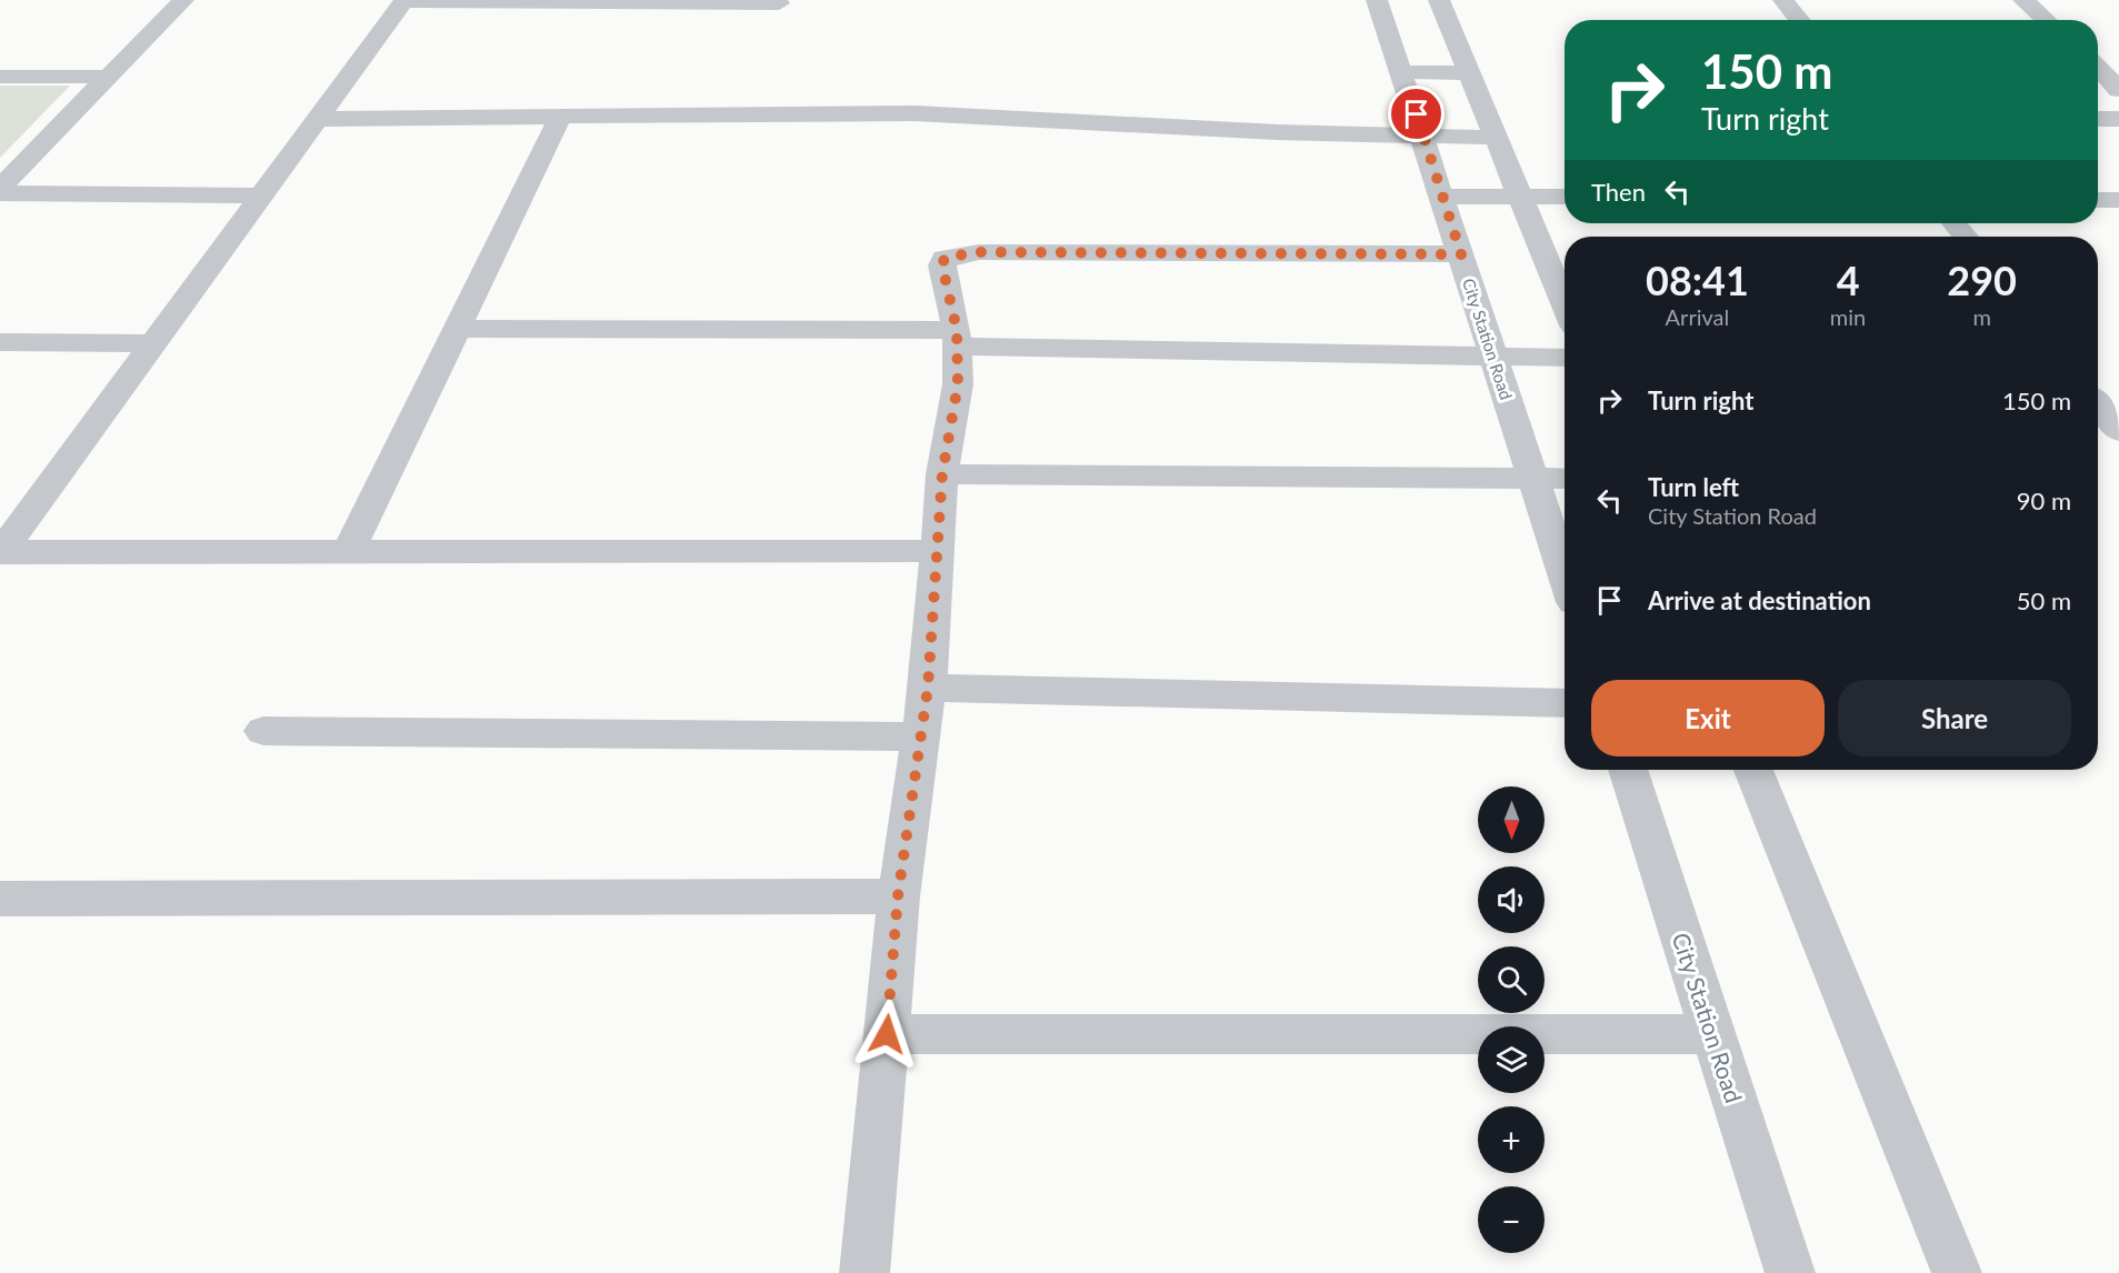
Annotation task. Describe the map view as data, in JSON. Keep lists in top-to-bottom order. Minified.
{"streets":{"street":["City Station Road"]},"north":"bottom","page":{"turn":["150 m","Turn right"],"then":"Then","eta":["08:41","Arrival","4","min","290","m"],"list":[{"name":"Turn right","value":"150 m"},{"name":"Turn left","note":"City Station Road","value":"90 m"},{"name":"Arrive at destination","value":"50 m"}],"buttons":["Exit","Share"],"map_buttons":["+","−"]}}
